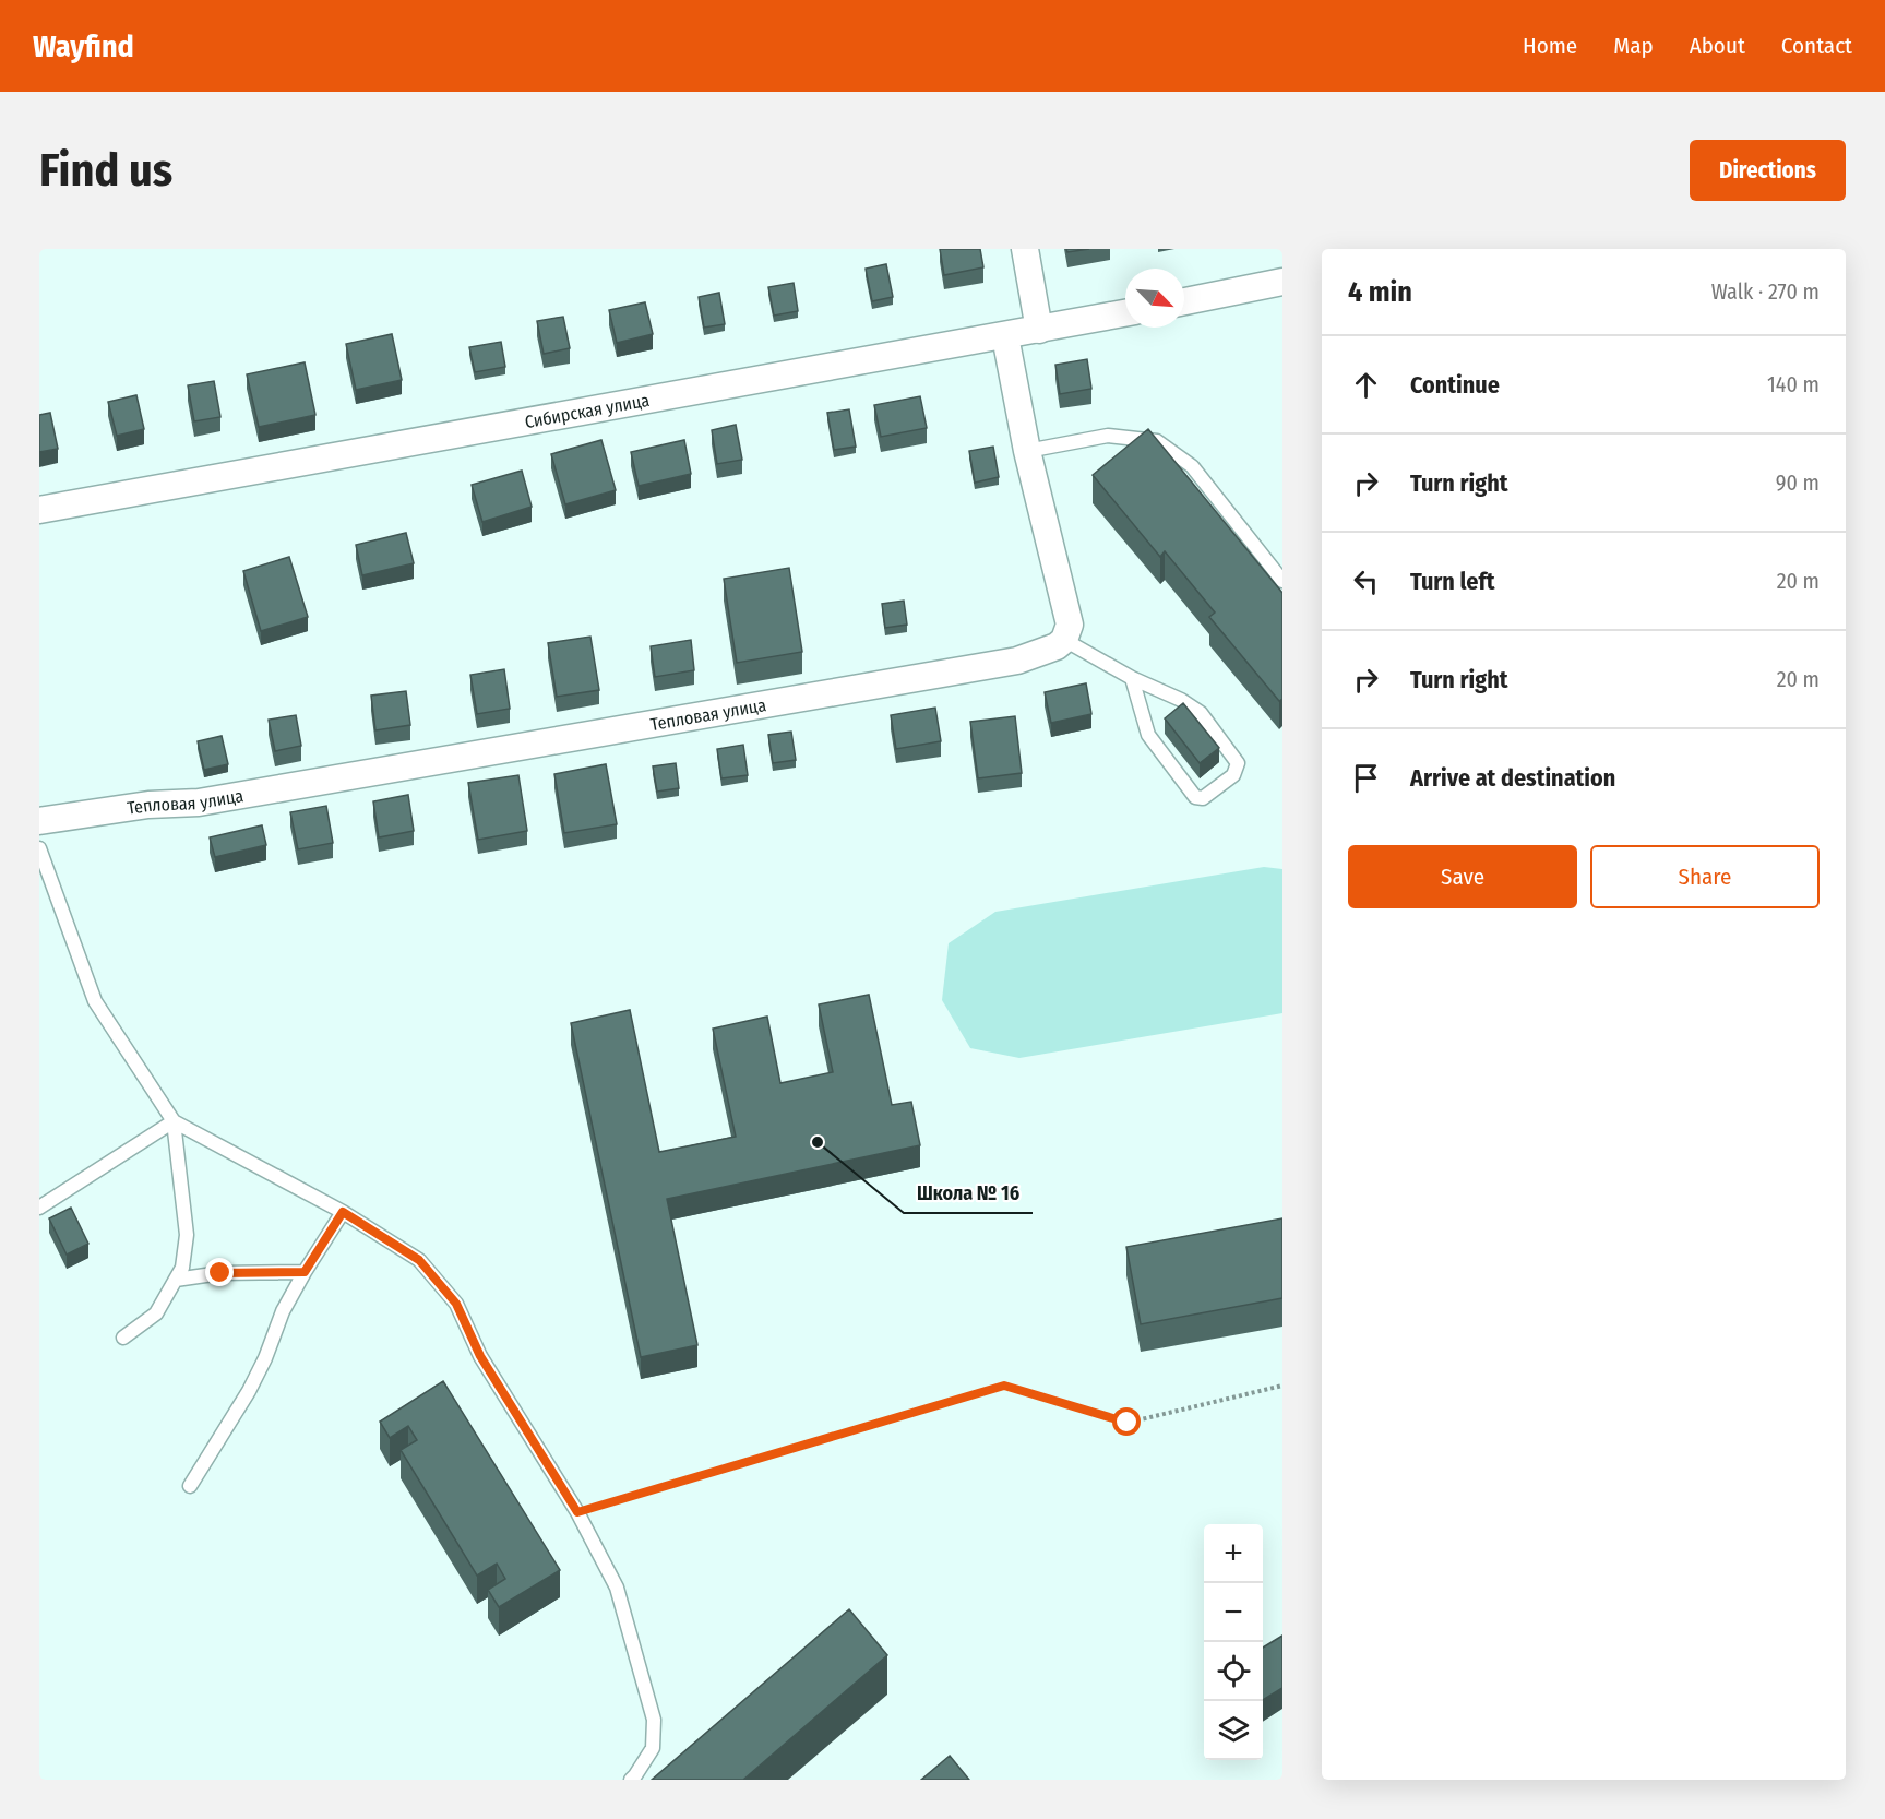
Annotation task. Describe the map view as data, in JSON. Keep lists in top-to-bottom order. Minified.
{"streets":{"street":["Сибирская улица","Тепловая улица"]},"places":["Школа № 16"],"north":"bottom right","page":{"header":"Wayfind","nav":["Home","Map","About","Contact"],"buttons":["Directions",["Save","Share"]],"title":"Find us","heading":["4 min","Walk · 270 m"],"list":[["Continue","140 m"],["Turn right","90 m"],["Turn left","20 m"],["Turn right","20 m"],"Arrive at destination"],"map_buttons":["+","−"]}}
